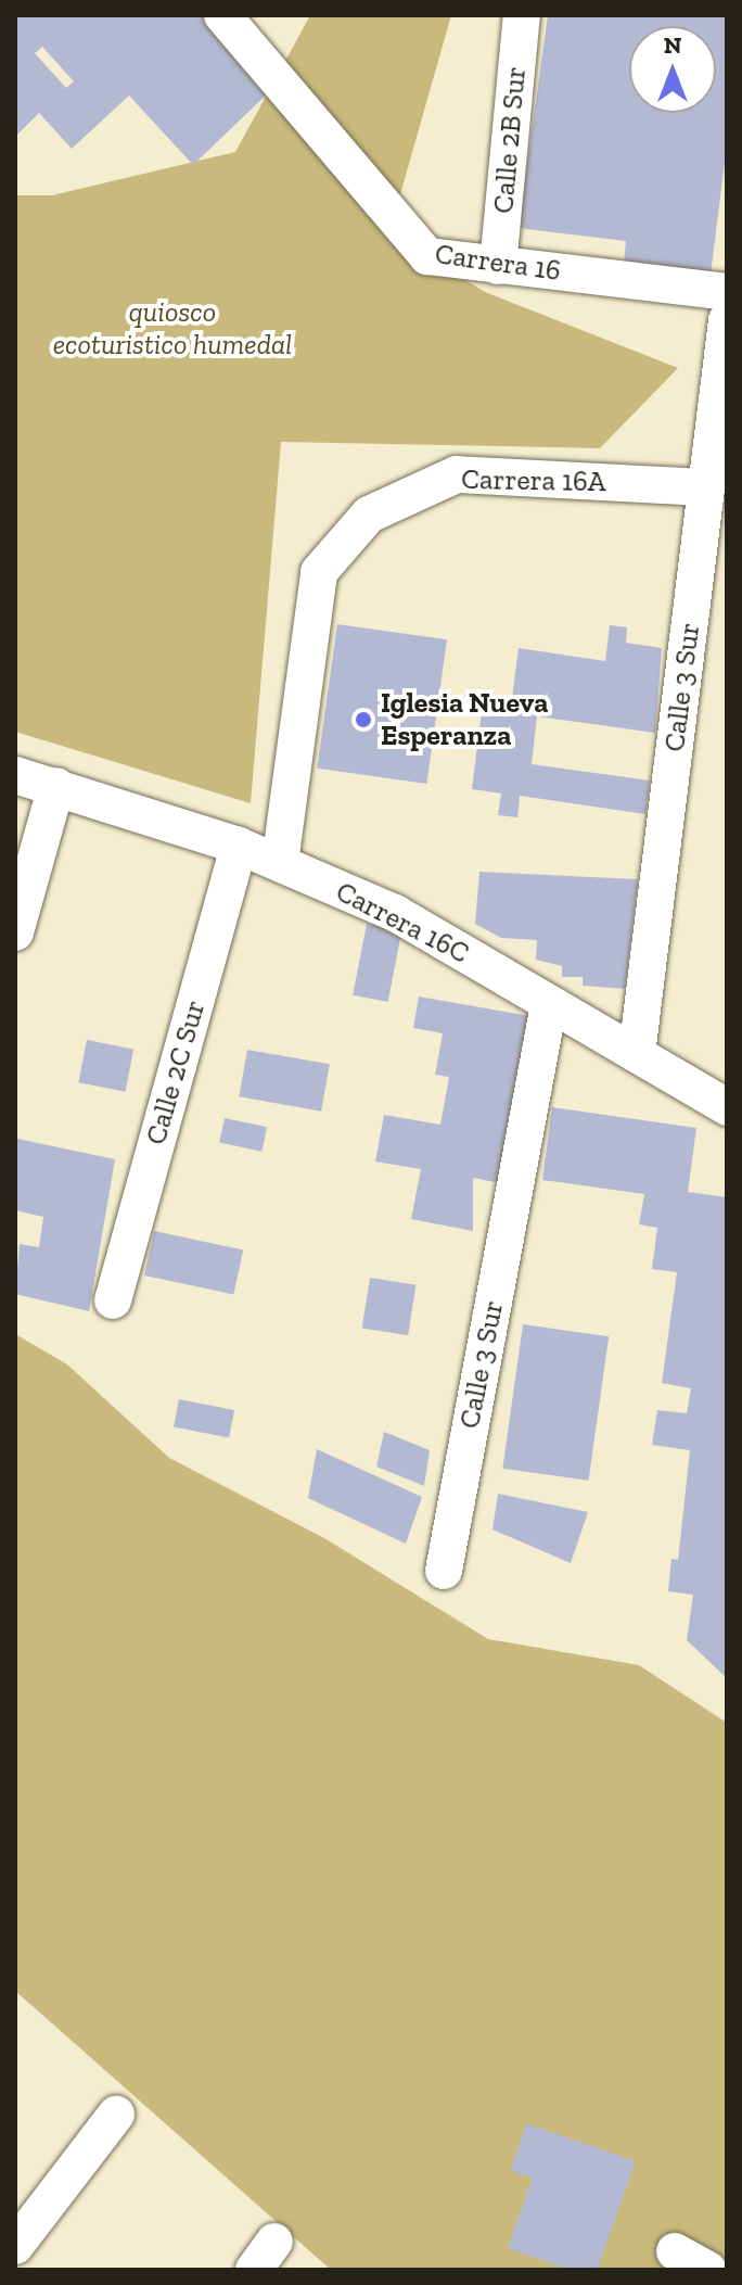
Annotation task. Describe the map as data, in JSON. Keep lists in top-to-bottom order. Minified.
{"streets":{"street":["Calle 2B Sur","Carrera 16","Carrera 16A","Calle 3 Sur","Carrera 16C","Calle 2C Sur"]},"crossings":[["Calle 2B Sur","Carrera 16"],["Carrera 16A","Calle 3 Sur"],["Carrera 16A","Carrera 16C"],["Calle 3 Sur","Carrera 16C"],["Carrera 16C","Calle 2C Sur"]],"parks":["quiosco ecoturistico humedal"],"places":["Iglesia Nueva Esperanza"],"north":"top"}
